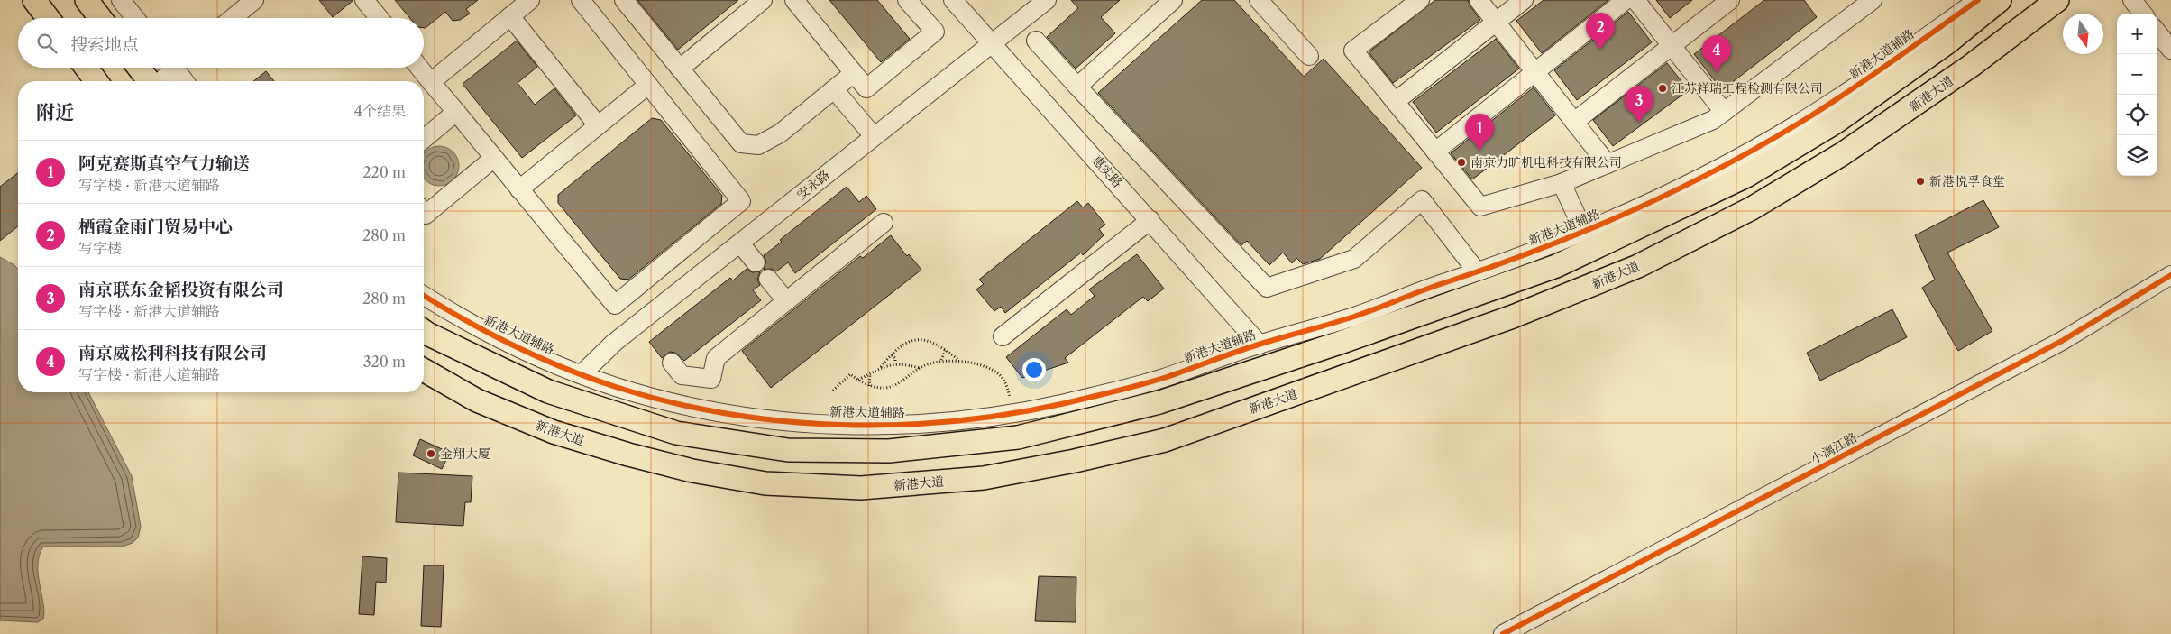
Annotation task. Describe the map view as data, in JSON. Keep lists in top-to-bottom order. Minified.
{"streets":{"main road":["新港大道"],"street":["新港大道辅路","惠实路","安永路","小漓江路"]},"crossings":[["新港大道辅路","惠实路"],["新港大道辅路","安永路"],["惠实路","安永路"]],"places":["江苏祥瑞工程检测有限公司","南京力旷机电科技有限公司","新港悦孚食堂","金翔大厦"],"north":"bottom","page":{"pins":["2","4","3","1"],"map_buttons":["+","−"],"search":"搜索地点","heading":["附近","4个结果"],"list":[{"mark":"1","name":"阿克赛斯真空气力输送","note":"写字楼 · 新港大道辅路","value":"220 m"},{"mark":"2","name":"栖霞金雨门贸易中心","note":"写字楼","value":"280 m"},{"mark":"3","name":"南京联东金韬投资有限公司","note":"写字楼 · 新港大道辅路","value":"280 m"},{"mark":"4","name":"南京威松利科技有限公司","note":"写字楼 · 新港大道辅路","value":"320 m"}]}}
